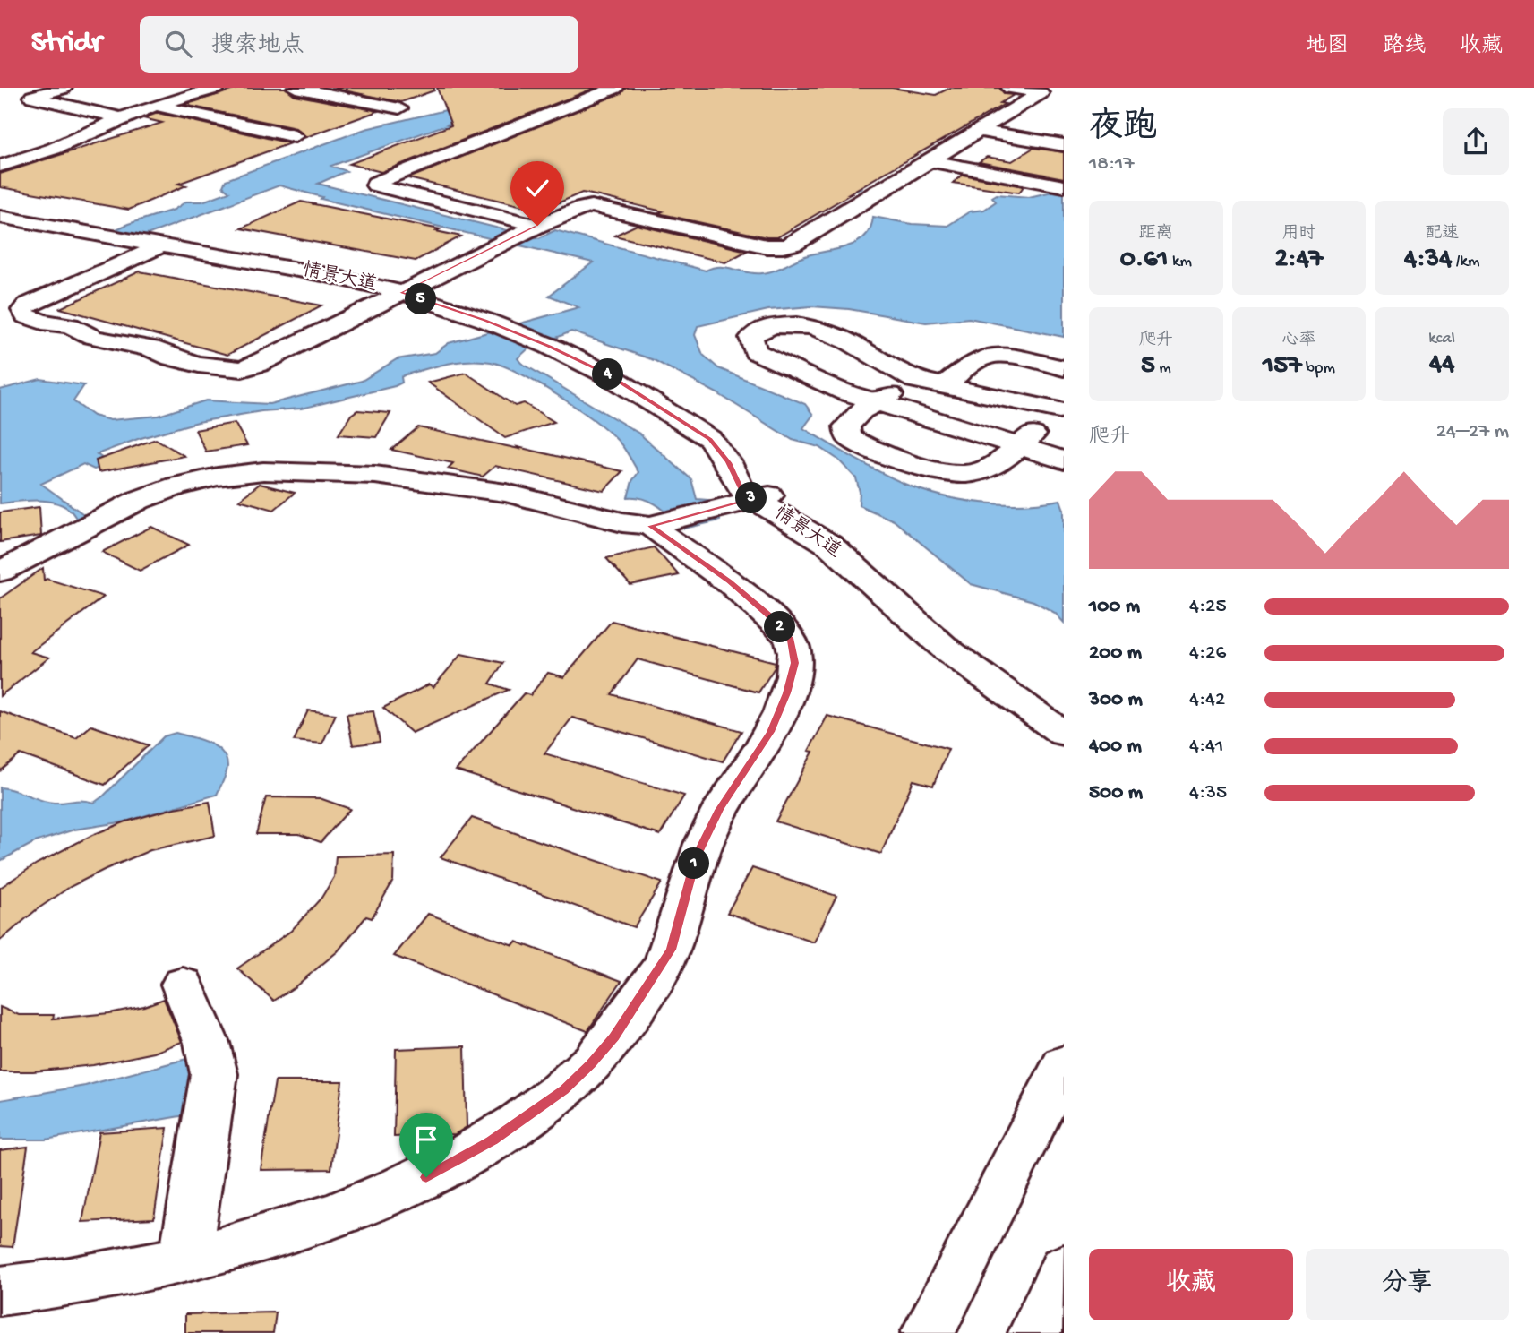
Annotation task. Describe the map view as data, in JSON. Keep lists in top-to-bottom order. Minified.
{"streets":{"street":["情景大道"]},"page":{"header":"Stridr","search":"搜索地点","nav":["地图","路线","收藏"],"heading":["夜跑","18:17"],"stats":[["距离","0.61 km"],["用时","2:47"],["配速","4:34 /km"],["爬升","5 m"],["心率","157 bpm"],["kcal","44"]],"pins":["5","4","3","2","1"],"chart":["爬升","24–27 m"],"list":[{"name":"100 m","note":"4:25"},{"name":"200 m","note":"4:26"},{"name":"300 m","note":"4:42"},{"name":"400 m","note":"4:41"},{"name":"500 m","note":"4:35"}],"buttons":["收藏","分享"]}}
